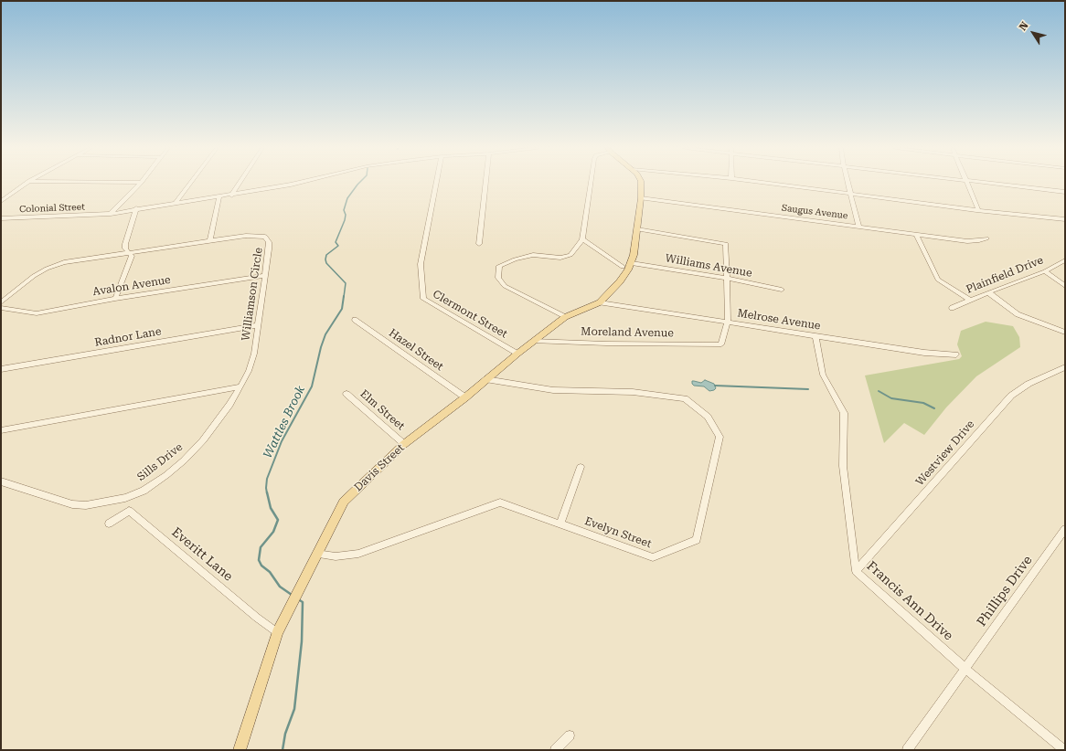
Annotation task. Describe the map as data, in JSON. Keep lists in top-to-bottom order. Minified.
{"streets":{"main road":["Davis Street"],"street":["Colonial Street","Saugus Avenue","Williams Avenue","Plainfield Drive","Avalon Avenue","Williamson Circle","Clermont Street","Melrose Avenue","Moreland Avenue","Radnor Lane","Hazel Street","Elm Street","Westview Drive","Sills Drive","Evelyn Street","Everitt Lane","Phillips Drive","Francis Ann Drive"]},"crossings":[["Williams Avenue","Davis Street"],["Avalon Avenue","Williamson Circle"],["Williamson Circle","Radnor Lane"],["Williamson Circle","Sills Drive"],["Clermont Street","Davis Street"],["Melrose Avenue","Moreland Avenue"],["Melrose Avenue","Davis Street"],["Melrose Avenue","Francis Ann Drive"],["Moreland Avenue","Davis Street"],["Hazel Street","Davis Street"],["Elm Street","Davis Street"],["Westview Drive","Francis Ann Drive"],["Davis Street","Evelyn Street"],["Davis Street","Everitt Lane"],["Phillips Drive","Francis Ann Drive"]],"water":["Wattles Brook"],"north":"top left"}
